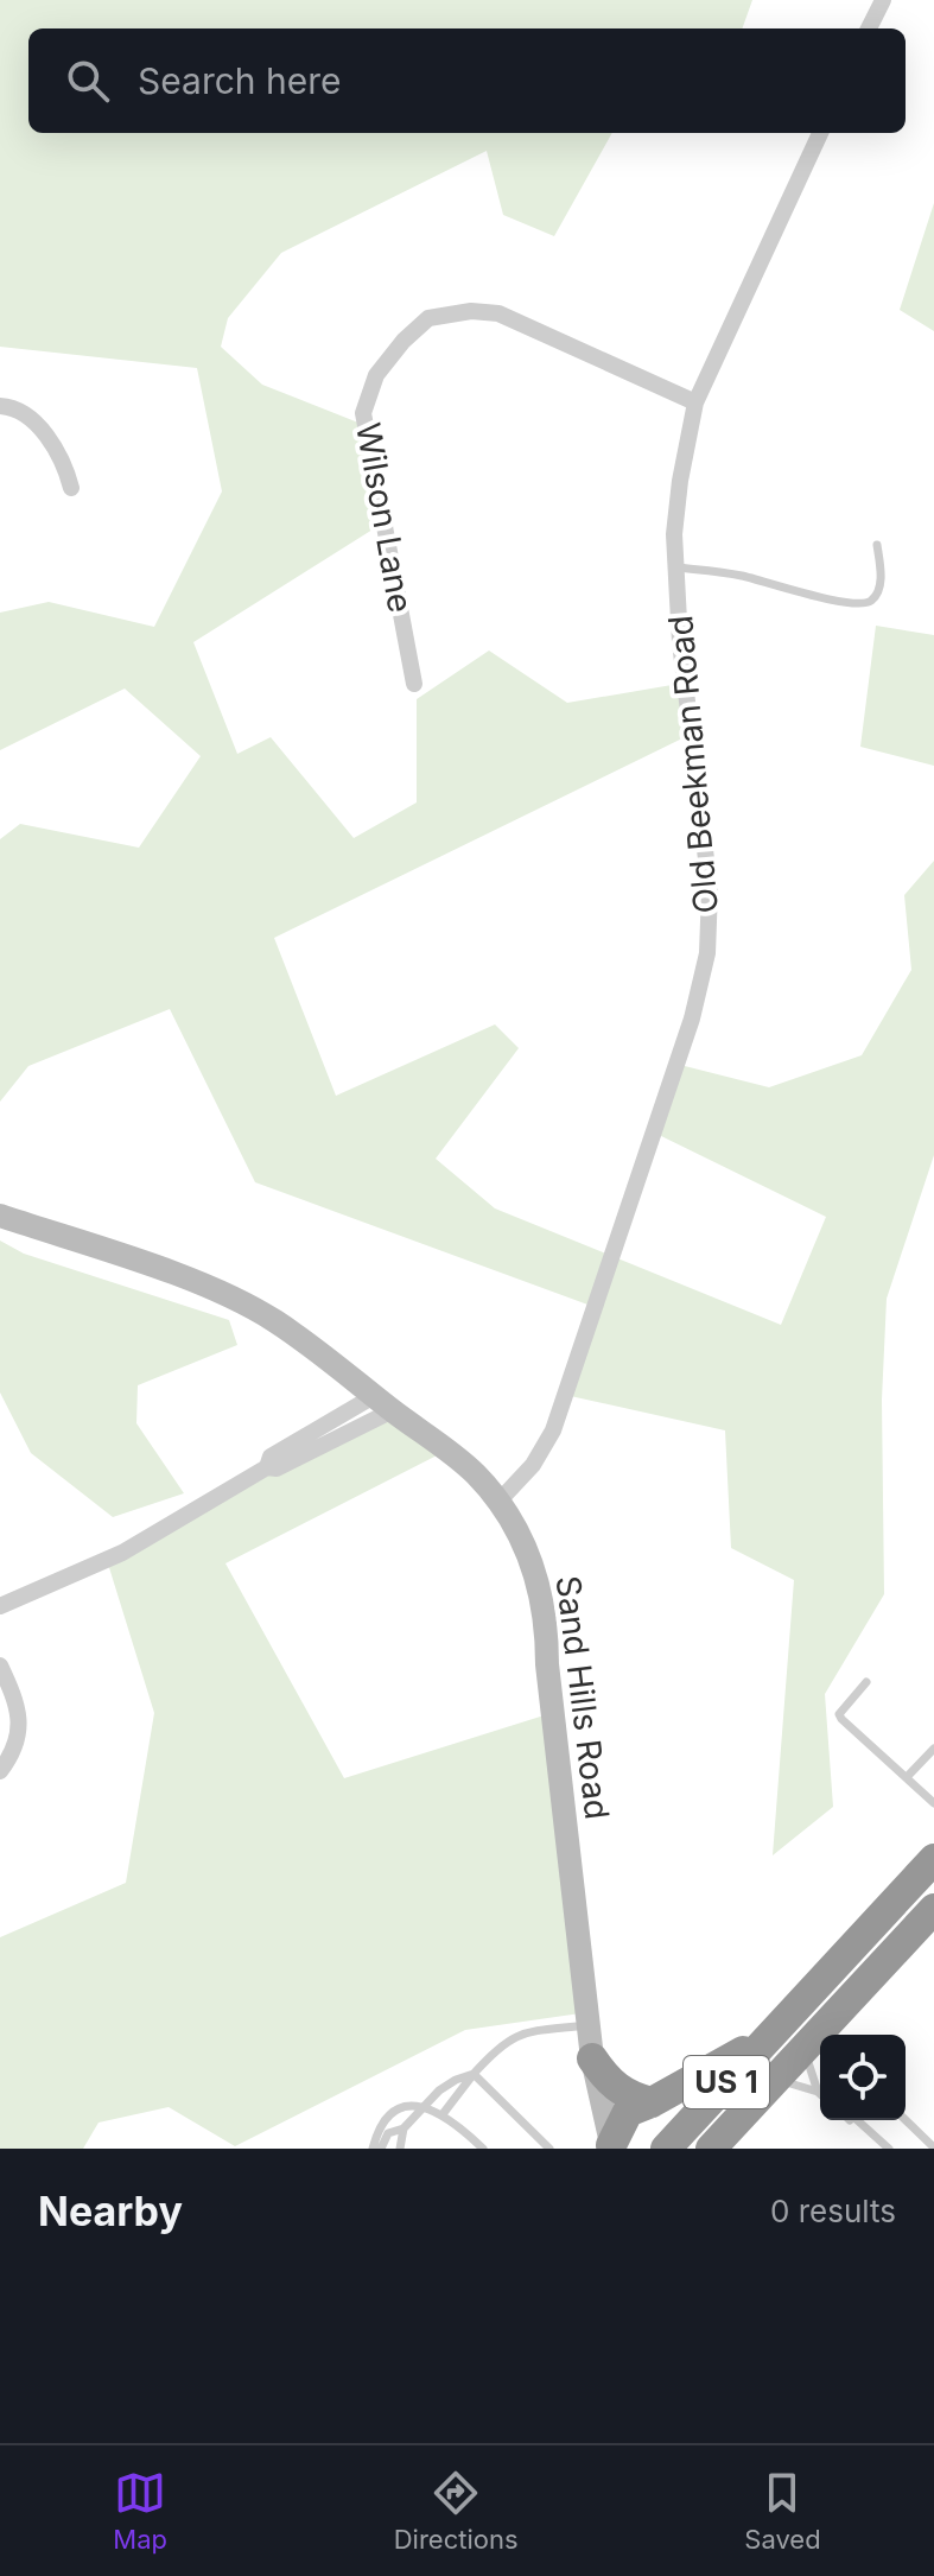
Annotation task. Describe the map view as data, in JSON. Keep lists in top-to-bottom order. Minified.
{"streets":{"highway":["US 1"],"street":["Wilson Lane","Old Beekman Road","Sand Hills Road"]},"crossings":[["Wilson Lane","Old Beekman Road"],["Old Beekman Road","Sand Hills Road"]],"page":{"search":"Search here","heading":["Nearby","0 results"],"nav":["Map","Directions","Saved"]}}
